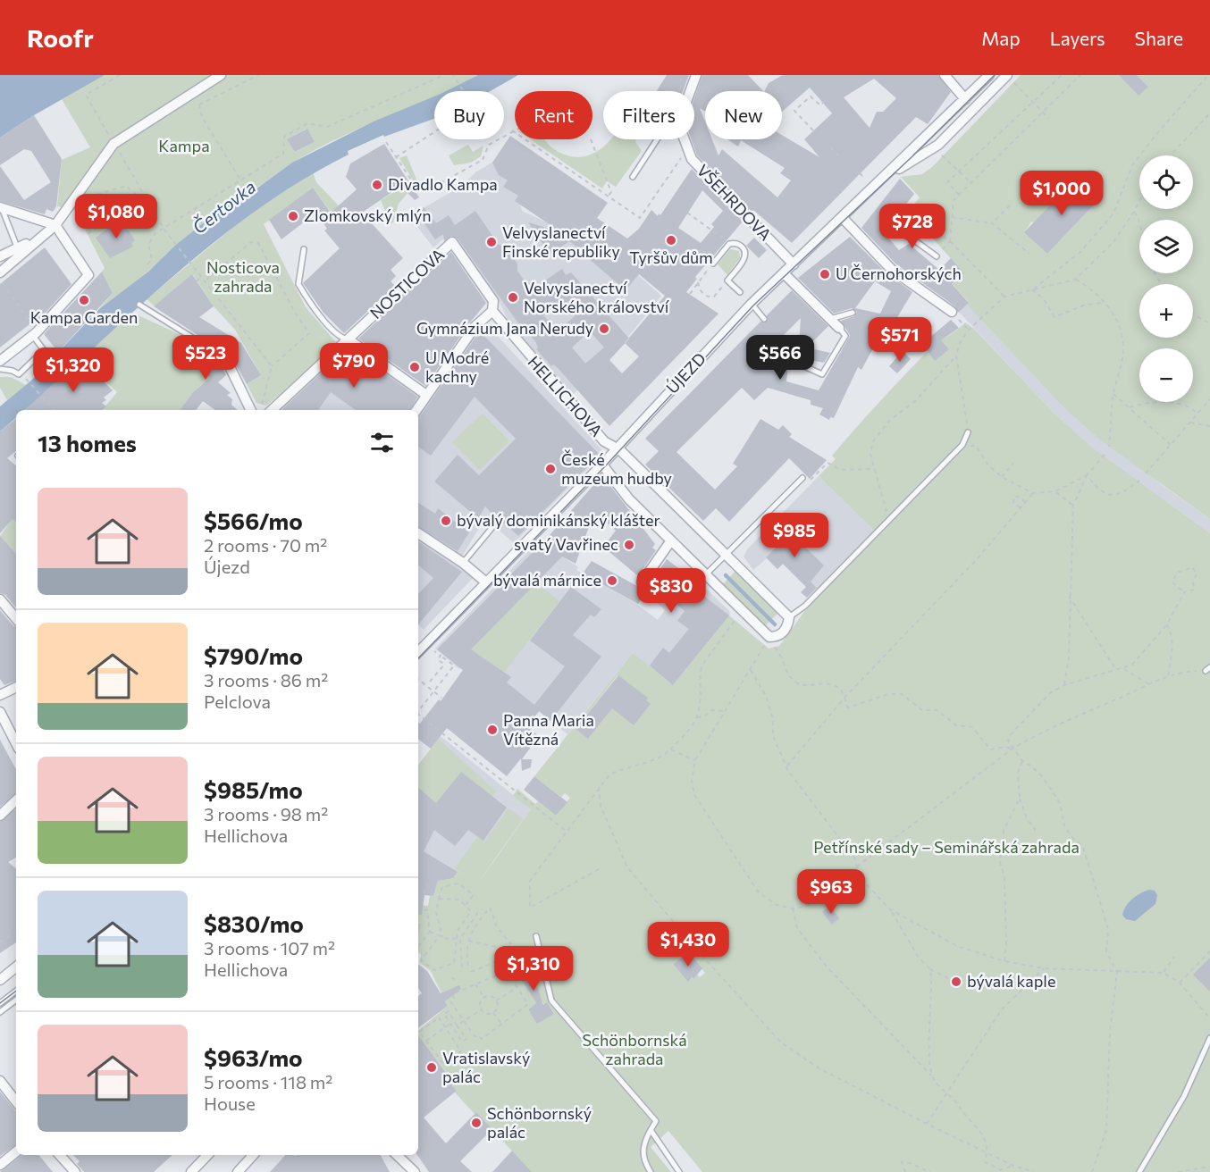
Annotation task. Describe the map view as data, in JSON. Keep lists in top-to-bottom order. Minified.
{"streets":{"street":["VŠEHRDOVA","NOSTICOVA","ÚJEZD","HELLICHOVA"]},"crossings":[["VŠEHRDOVA","ÚJEZD"],["NOSTICOVA","HELLICHOVA"],["ÚJEZD","HELLICHOVA"]],"water":["Čertovka"],"parks":["Kampa","Nosticova zahrada","Petřínské sady – Seminářská zahrada","Schönbornská zahrada"],"places":["Divadlo Kampa","Zlomkovský mlýn","Tyršův dům","Velvyslanectví Finské republiky","U Černohorských","Velvyslanectví Norského království","Kampa Garden","Gymnázium Jana Nerudy","U Modré kachny","České muzeum hudby","bývalý dominikánský klášter","svatý Vavřinec","bývalá márnice","Panna Maria Vítězná","bývalá kaple","Vratislavský palác","Schönbornský palác"],"page":{"header":"Roofr","nav":["Map","Layers","Share"],"chip":["Buy","Rent","Filters","New"],"map_buttons":["+","−"],"price":["$1,000","$1,080","$728","$571","$523","$566","$790","$1,320","$985","$830","$963","$1,430","$1,310"],"heading":"13 homes","list":[{"name":"$566/mo","note":"2 rooms · 70 m² · Újezd"},{"name":"$790/mo","note":"3 rooms · 86 m² · Pelclova"},{"name":"$985/mo","note":"3 rooms · 98 m² · Hellichova"},{"name":"$830/mo","note":"3 rooms · 107 m² · Hellichova"},{"name":"$963/mo","note":"5 rooms · 118 m² · House"}]}}
